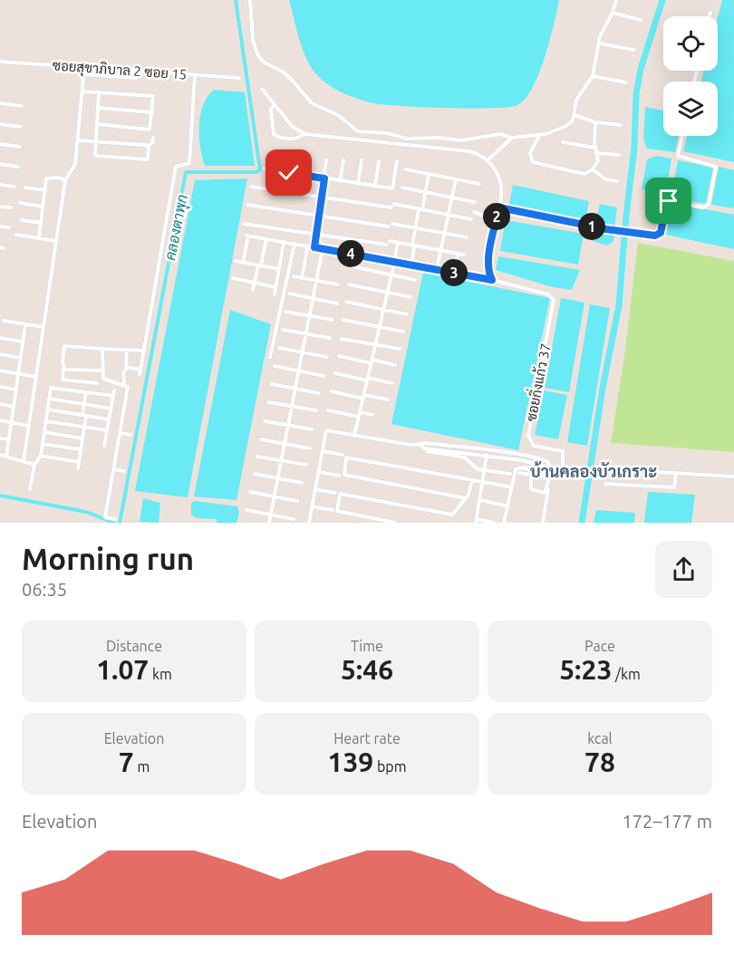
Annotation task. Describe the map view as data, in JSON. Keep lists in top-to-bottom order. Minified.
{"streets":{"street":["ซอยสุขาภิบาล 2 ซอย 15","ซอยกิ่งแก้ว 37"]},"districts":["บ้านคลองบัวเกราะ"],"water":["คลองตาพุก"],"page":{"pins":["2","1","4","3"],"heading":["Morning run","06:35"],"stats":[["Distance","1.07 km"],["Time","5:46"],["Pace","5:23 /km"],["Elevation","7 m"],["Heart rate","139 bpm"],["kcal","78"]],"chart":["Elevation","172–177 m"]}}
